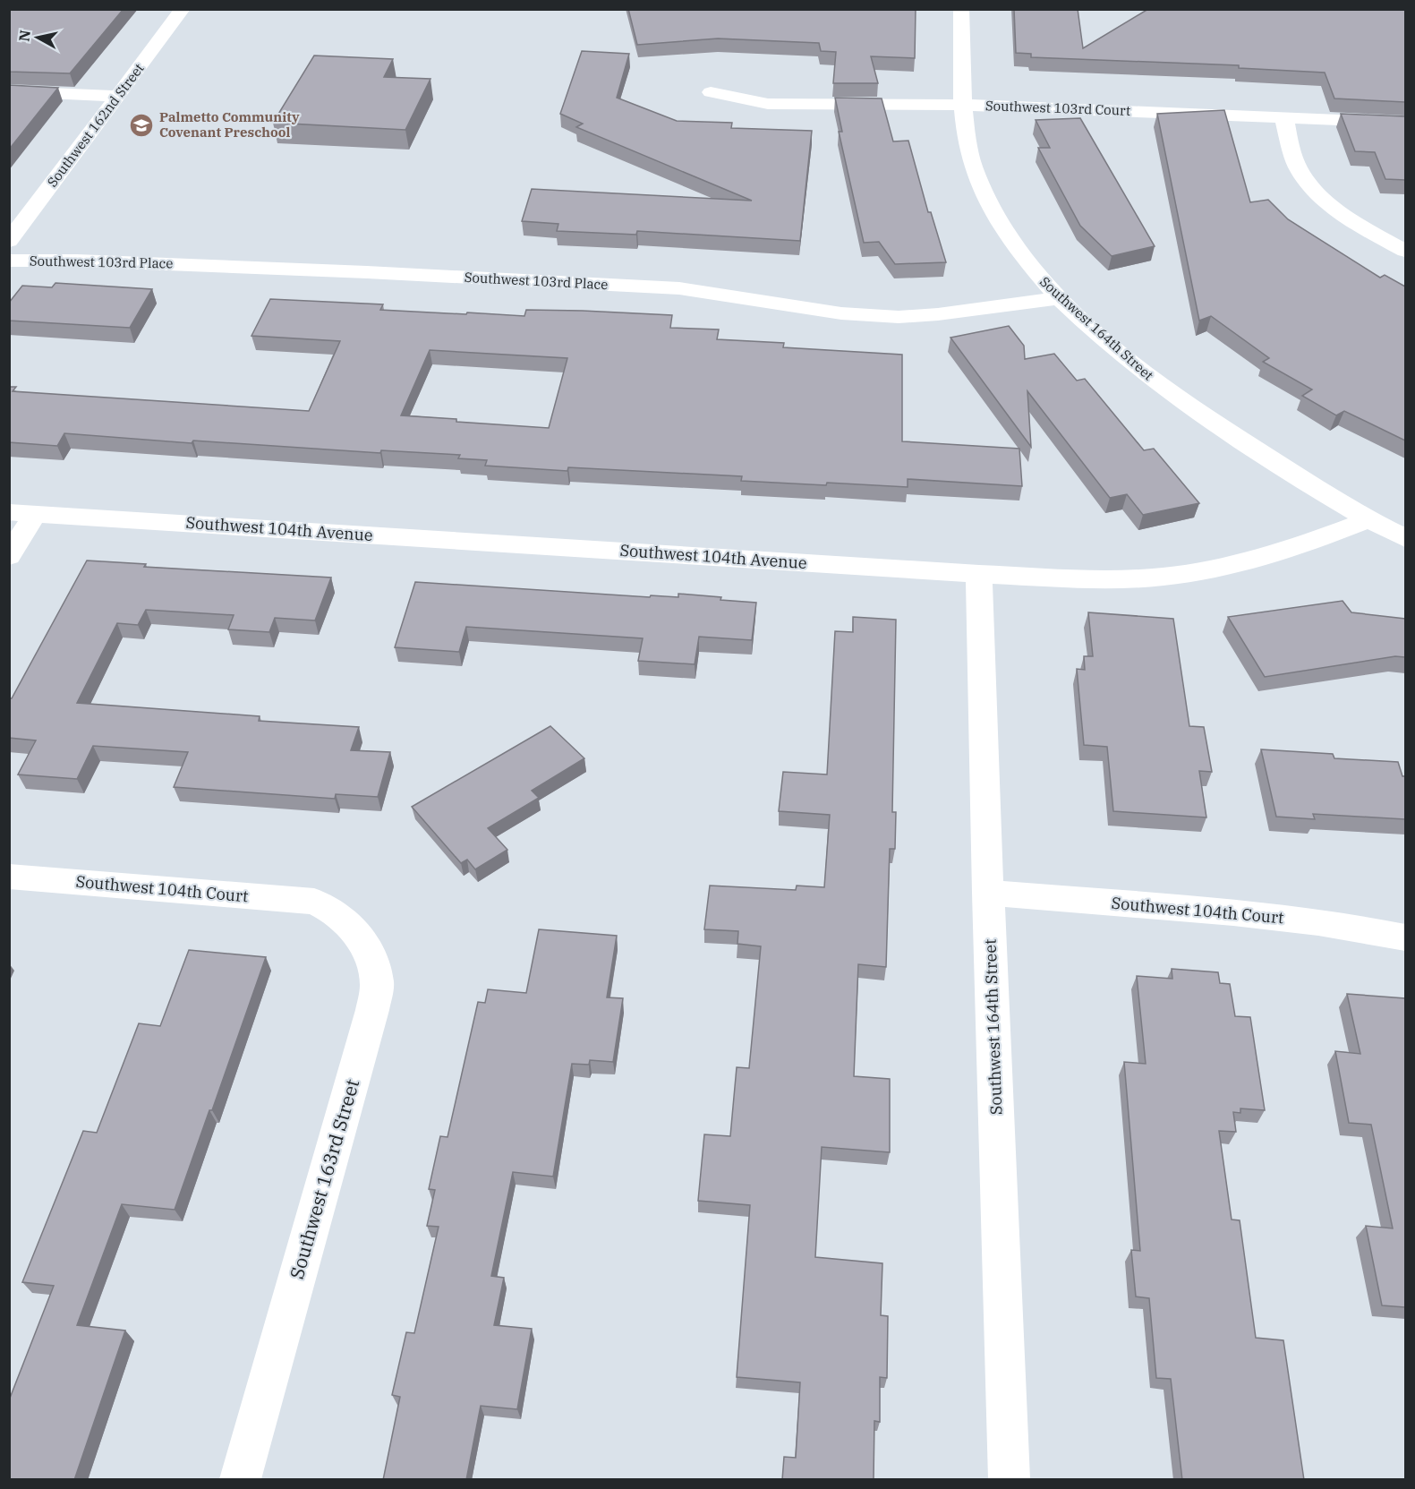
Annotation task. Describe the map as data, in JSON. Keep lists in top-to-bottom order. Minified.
{"streets":{"street":["Southwest 103rd Court","Southwest 162nd Street","Southwest 103rd Place","Southwest 164th Street","Southwest 104th Avenue","Southwest 104th Court","Southwest 163rd Street"]},"crossings":[["Southwest 103rd Court","Southwest 164th Street"],["Southwest 103rd Place","Southwest 164th Street"],["Southwest 164th Street","Southwest 104th Avenue"],["Southwest 164th Street","Southwest 104th Court"],["Southwest 104th Court","Southwest 163rd Street"]],"places":{"school or university":["Palmetto Community Covenant Preschool"]},"north":"left"}
